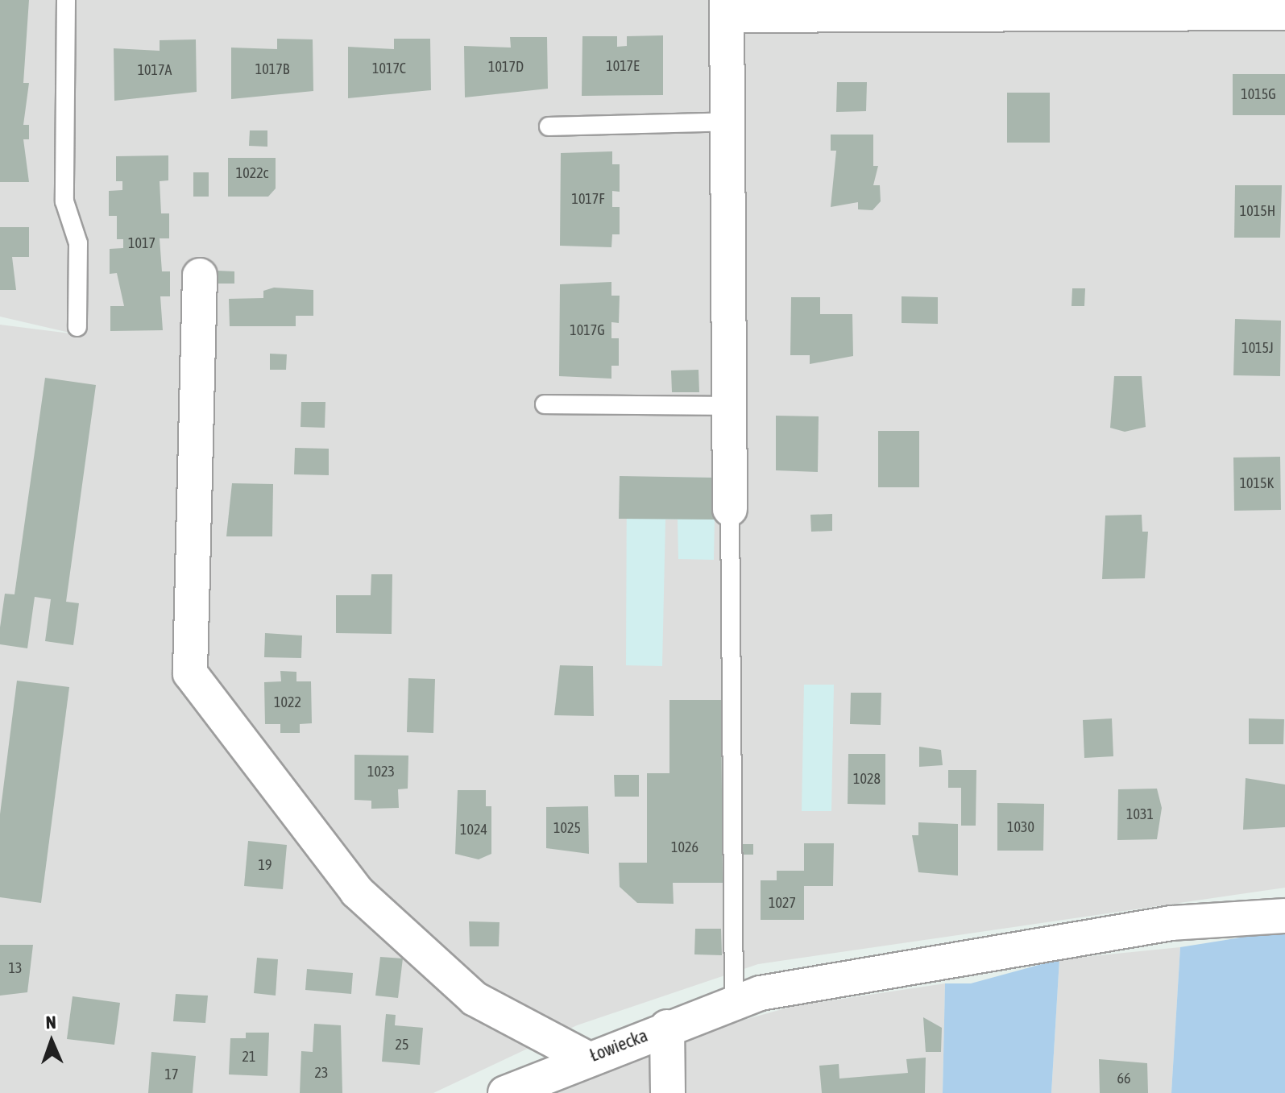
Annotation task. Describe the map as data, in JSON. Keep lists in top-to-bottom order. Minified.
{"streets":{"street":["Łowiecka"]},"house_numbers":["1017E","1017D","1017C","1017B","1017A","1015G","1022c","1017F","1015H","1017","1017G","1015J","1015K","1022","1023","1028","1031","1030","1025","1024","1026","19","1027","13","25","21","23","17","66"],"north":"top"}
